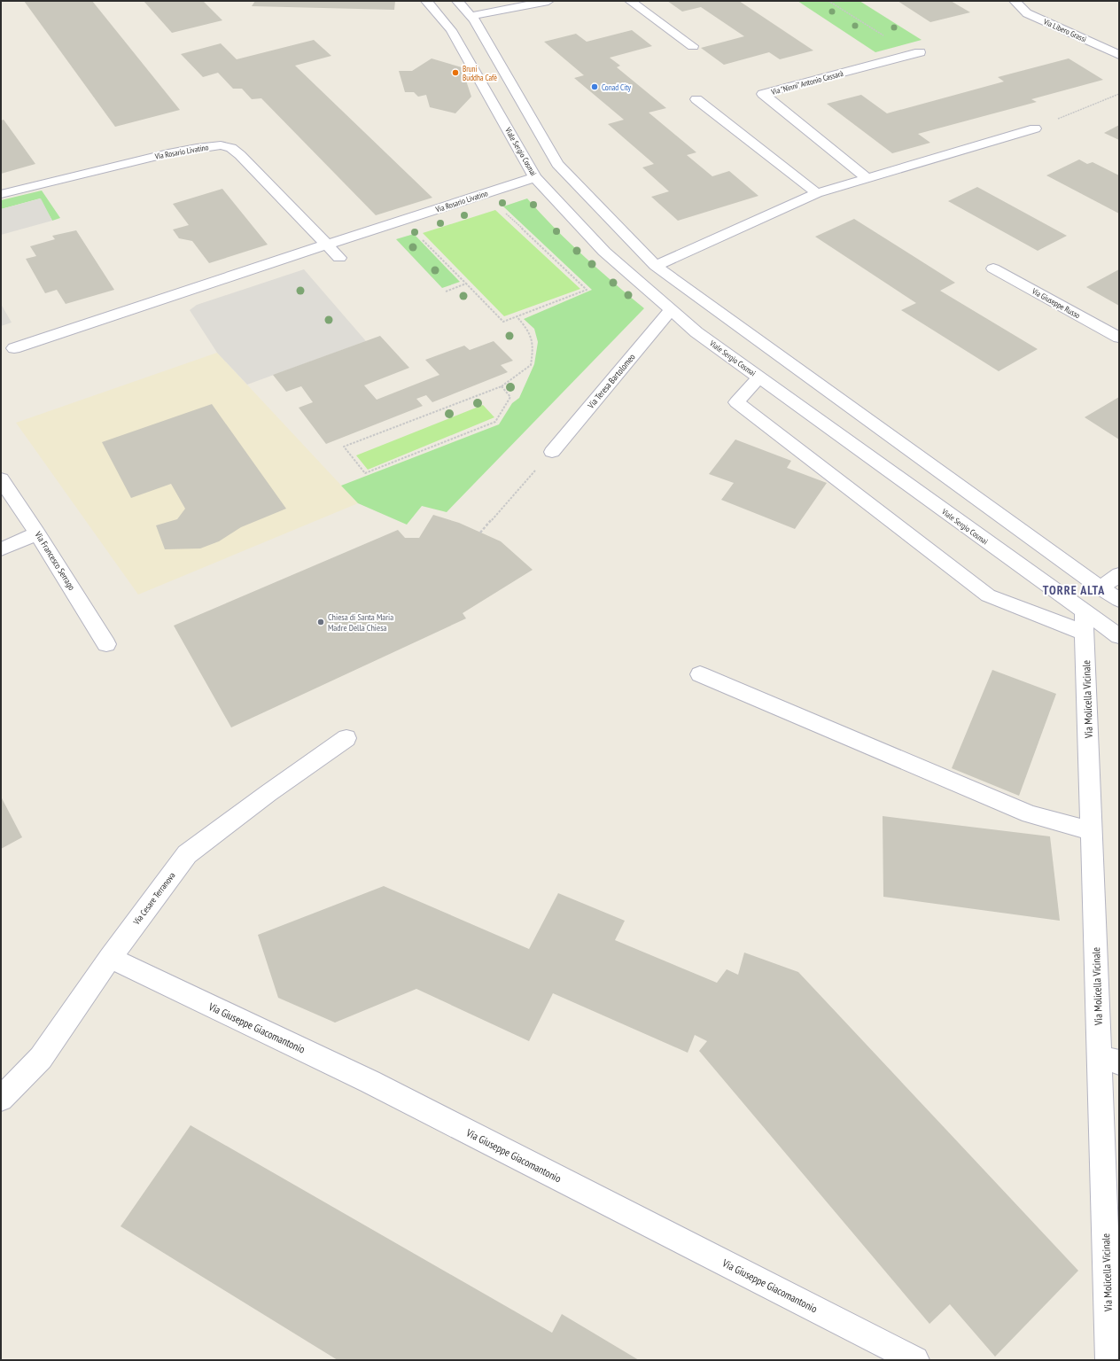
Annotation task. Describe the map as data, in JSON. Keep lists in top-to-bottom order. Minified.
{"streets":{"street":["Via Libero Grassi","Via \"Ninni\" Antonio Cassarà","Via Rosario Livatino","Viale Sergio Cosmai","Via Giuseppe Russo","Via Teresa Bartolomeo","Via Francesco Serrago","Via Molicella Vicinale","Via Cesare Terranova","Via Giuseppe Giacomantonio"]},"crossings":[["Via Rosario Livatino","Viale Sergio Cosmai"],["Viale Sergio Cosmai","Via Teresa Bartolomeo"],["Viale Sergio Cosmai","Via Molicella Vicinale"],["Via Cesare Terranova","Via Giuseppe Giacomantonio"]],"districts":["TORRE ALTA"],"places":["Bruni Buddha Cafè","Conad City","Chiesa di Santa Maria Madre Della Chiesa"]}
